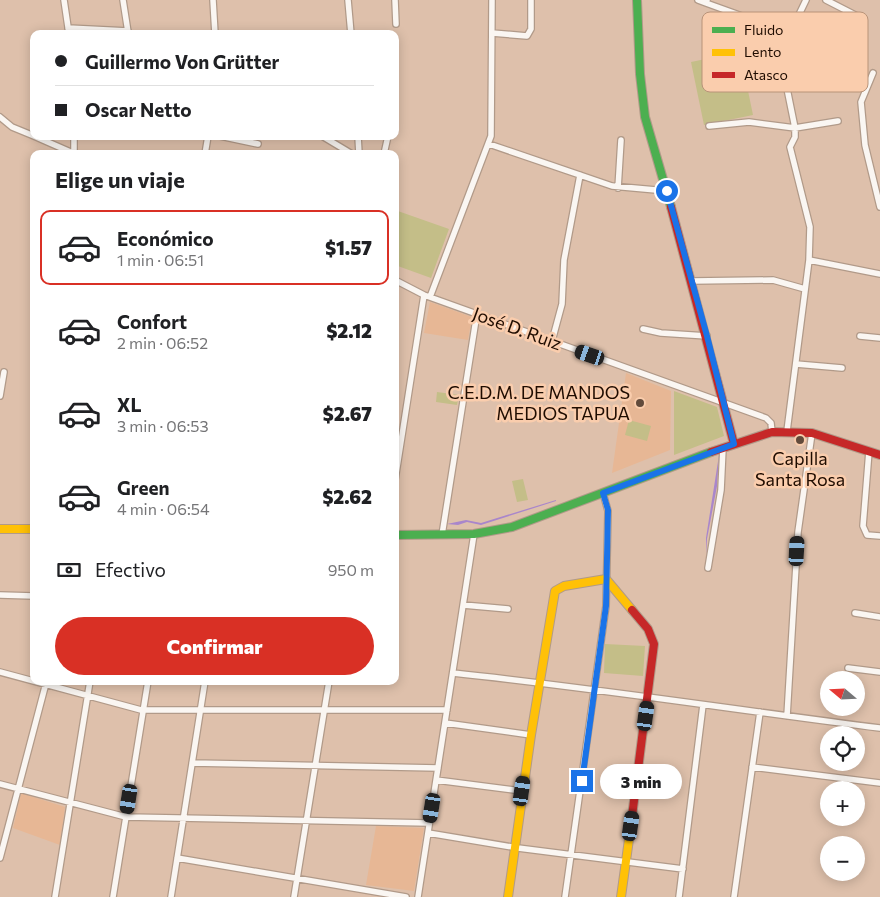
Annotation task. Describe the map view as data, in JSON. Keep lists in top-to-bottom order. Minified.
{"streets":{"street":["José D. Ruiz"]},"places":["C.E.D.M. DE MANDOS MEDIOS TAPUA","Capilla Santa Rosa"],"legend":["Fluido","Lento","Atasco"],"north":"left","page":{"banner":["Guillermo Von Grütter","Oscar Netto"],"heading":"Elige un viaje","list":[{"name":"Económico","note":"1 min · 06:51","value":"$1.57"},{"name":"Confort","note":"2 min · 06:52","value":"$2.12"},{"name":"XL","note":"3 min · 06:53","value":"$2.67"},{"name":"Green","note":"4 min · 06:54","value":"$2.62"}],"pay":["Efectivo","950 m"],"buttons":"Confirmar","map_buttons":["+","−"],"bubble":"3 min"}}
